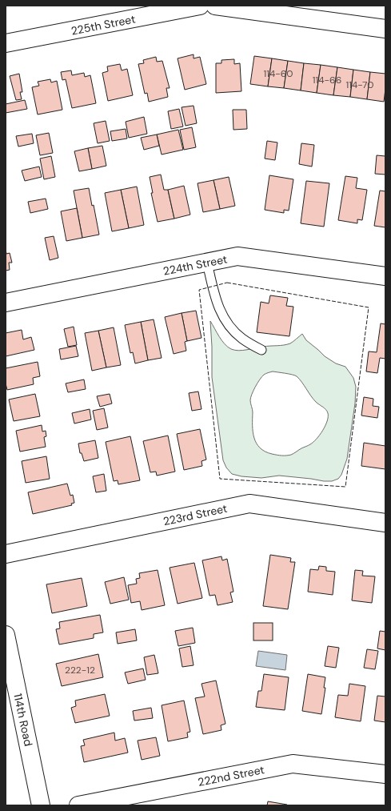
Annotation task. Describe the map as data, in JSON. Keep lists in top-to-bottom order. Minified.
{"streets":{"street":["225th Street","224th Street","223rd Street","114th Road","222nd Street"]},"house_numbers":["114-60","114-66","114-70","222-12"]}
